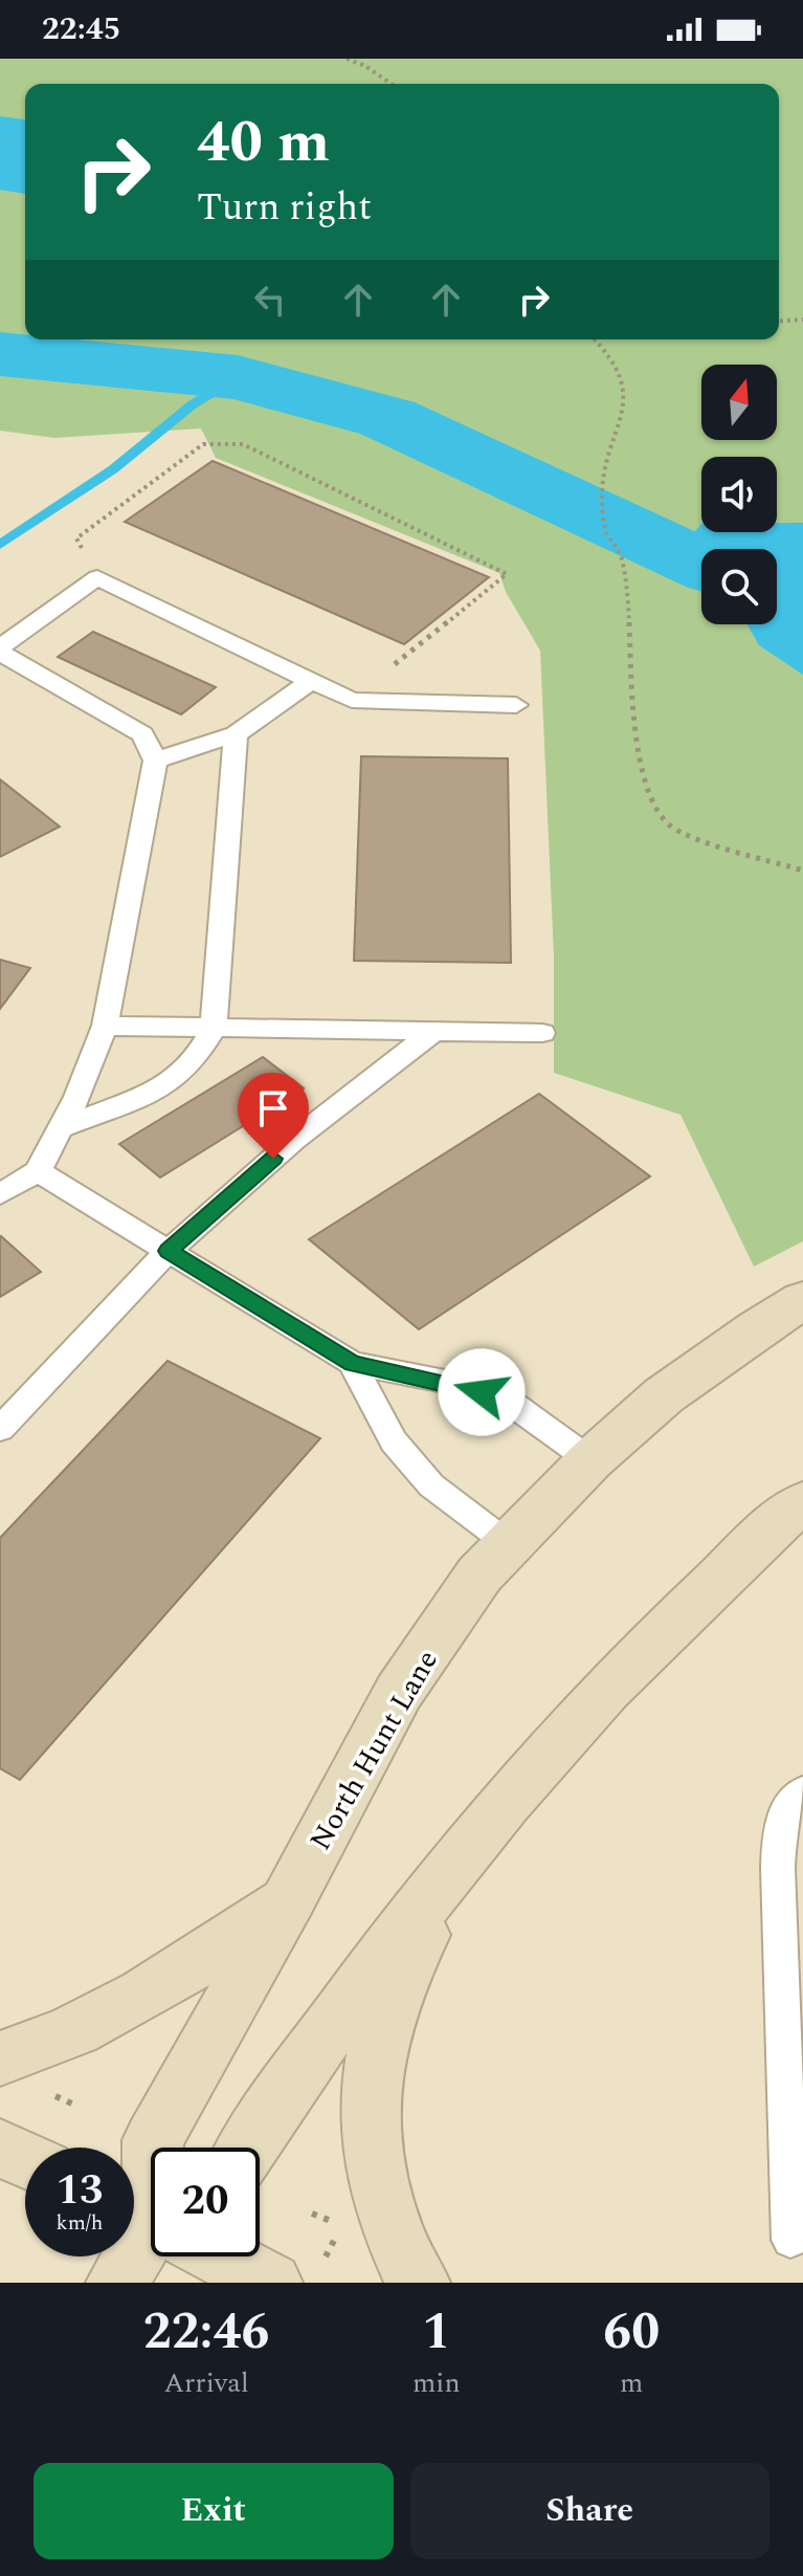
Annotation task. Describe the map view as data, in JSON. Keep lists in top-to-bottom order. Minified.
{"streets":{"main road":["North Hunt Lane"]},"north":"top","page":{"status":"22:45","turn":["40 m","Turn right"],"speed":"13 km/h","limit":"20","eta":["22:46","Arrival","1","min","60","m"],"buttons":["Exit","Share"]}}
